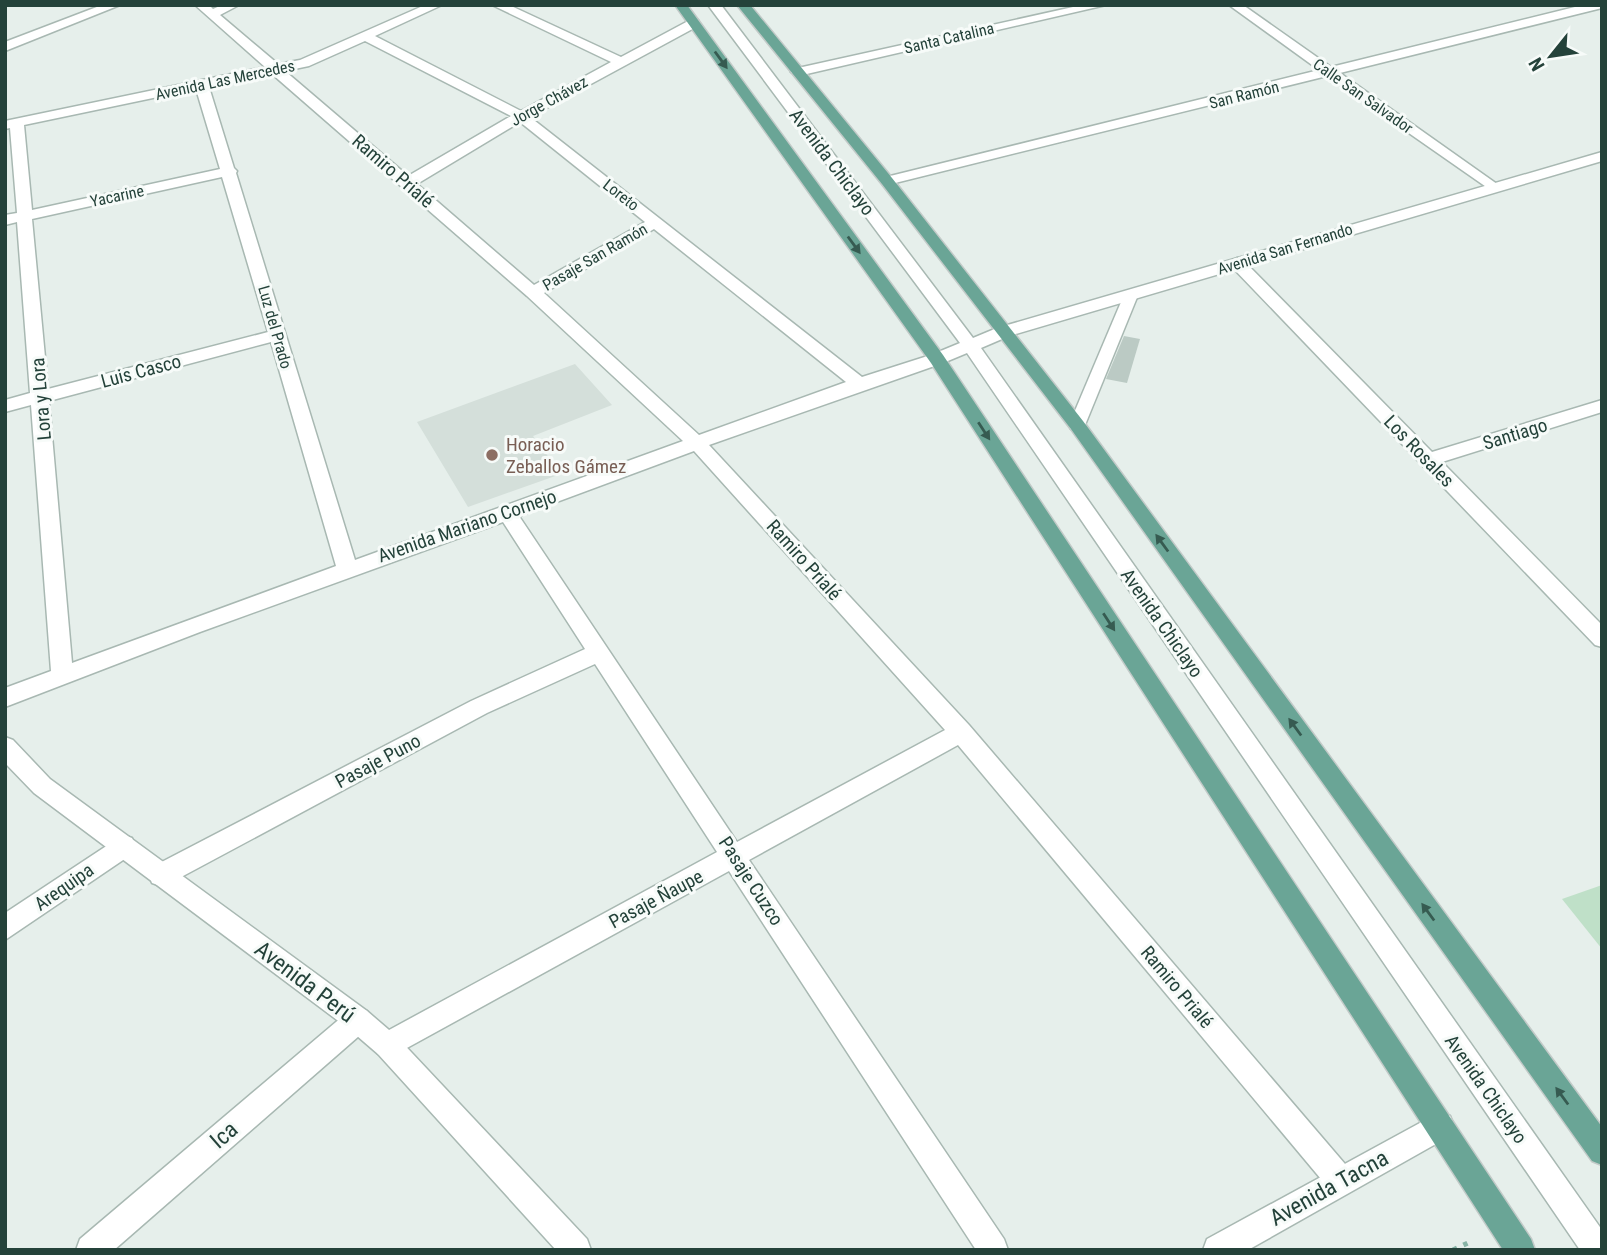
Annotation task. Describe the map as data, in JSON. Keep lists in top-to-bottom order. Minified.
{"streets":{"main road":["Avenida Chiclayo"],"street":["Santa Catalina","Avenida Las Mercedes","San Ramón","Calle San Salvador","Jorge Chávez","Ramiro Prialé","Loreto","Yacarine","Avenida San Fernando","Pasaje San Ramón","Luz del Prado","Luis Casco","Lora y Lora","Santiago","Los Rosales","Avenida Mariano Cornejo","Pasaje Puno","Pasaje Cuzco","Arequipa","Pasaje Ñaupe","Avenida Perú","Ica","Avenida Tacna"]},"crossings":[["Santa Catalina","Avenida Chiclayo"],["Avenida Las Mercedes","Ramiro Prialé"],["Avenida Las Mercedes","Loreto"],["Avenida Las Mercedes","Luz del Prado"],["Avenida Las Mercedes","Lora y Lora"],["San Ramón","Calle San Salvador"],["San Ramón","Avenida Chiclayo"],["Calle San Salvador","Avenida San Fernando"],["Jorge Chávez","Avenida Chiclayo"],["Jorge Chávez","Ramiro Prialé"],["Jorge Chávez","Loreto"],["Avenida Chiclayo","Avenida San Fernando"],["Avenida Chiclayo","Avenida Mariano Cornejo"],["Avenida Chiclayo","Avenida Tacna"],["Ramiro Prialé","Pasaje San Ramón"],["Ramiro Prialé","Avenida Mariano Cornejo"],["Ramiro Prialé","Pasaje Ñaupe"],["Ramiro Prialé","Avenida Tacna"],["Loreto","Pasaje San Ramón"],["Loreto","Avenida Mariano Cornejo"],["Yacarine","Luz del Prado"],["Yacarine","Lora y Lora"],["Avenida San Fernando","Los Rosales"],["Avenida San Fernando","Avenida Mariano Cornejo"],["Luz del Prado","Luis Casco"],["Luz del Prado","Avenida Mariano Cornejo"],["Luis Casco","Lora y Lora"],["Lora y Lora","Avenida Mariano Cornejo"],["Santiago","Los Rosales"],["Avenida Mariano Cornejo","Pasaje Cuzco"],["Pasaje Puno","Pasaje Cuzco"],["Pasaje Puno","Avenida Perú"],["Pasaje Cuzco","Pasaje Ñaupe"],["Arequipa","Avenida Perú"],["Pasaje Ñaupe","Avenida Perú"],["Avenida Perú","Ica"]],"places":["Horacio Zeballos Gámez"],"north":"bottom left"}
